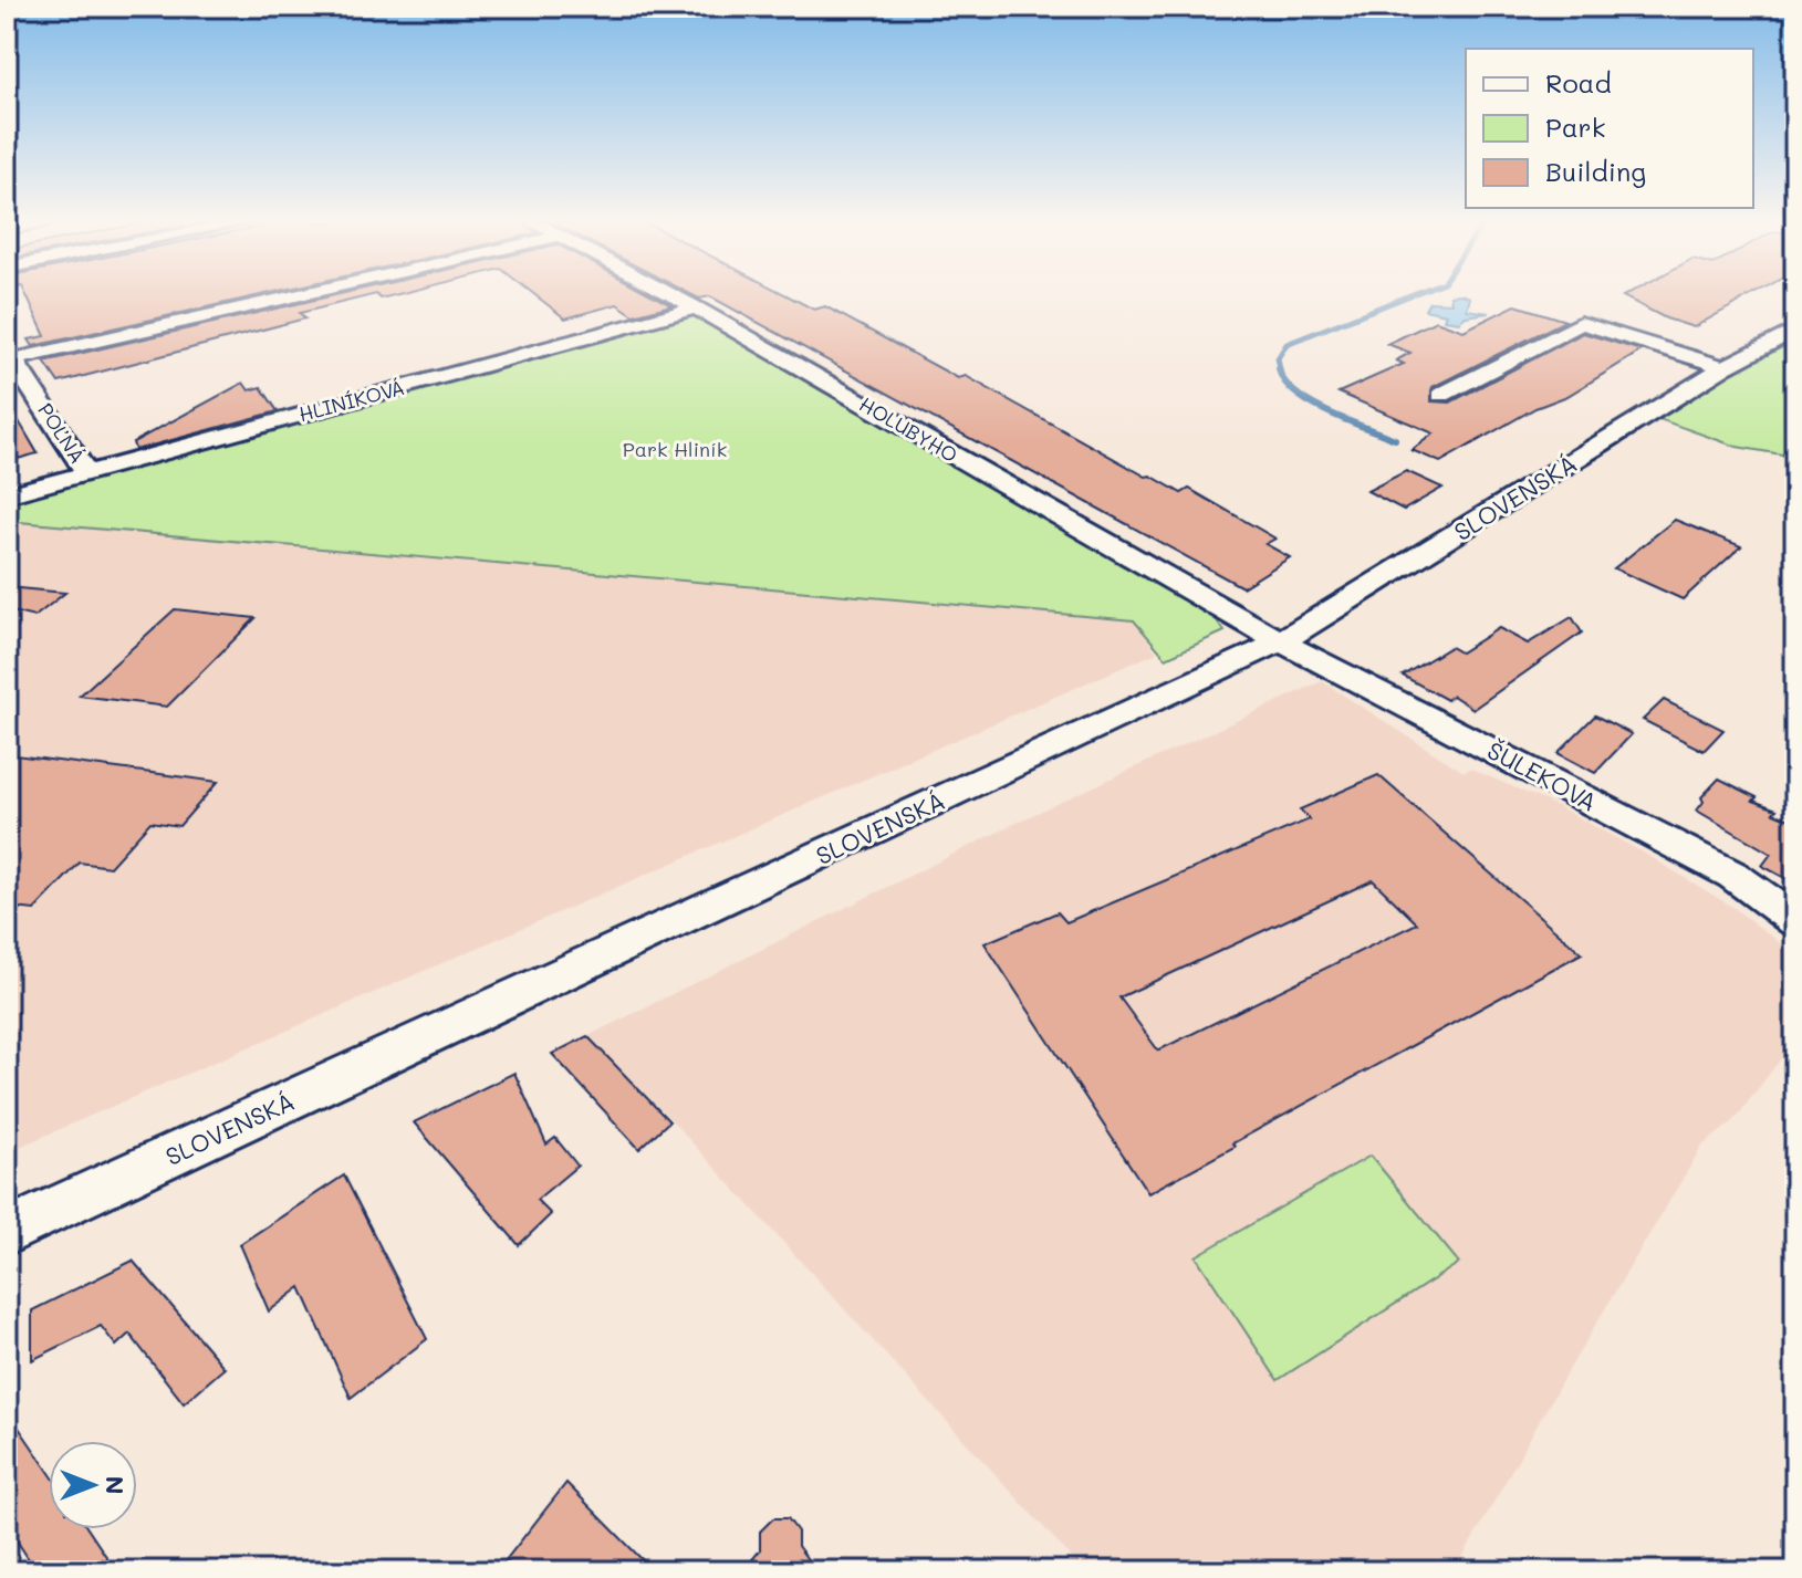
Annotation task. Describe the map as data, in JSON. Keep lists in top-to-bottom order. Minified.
{"streets":{"street":["HLINÍKOVÁ","HOLUBYHO","POĽNÁ","SLOVENSKÁ","ŠULEKOVA"]},"crossings":[["HLINÍKOVÁ","HOLUBYHO"],["HLINÍKOVÁ","POĽNÁ"],["HOLUBYHO","SLOVENSKÁ"],["HOLUBYHO","ŠULEKOVA"],["SLOVENSKÁ","ŠULEKOVA"]],"parks":["Park Hliník"],"legend":["Road","Park","Building"],"north":"right"}
